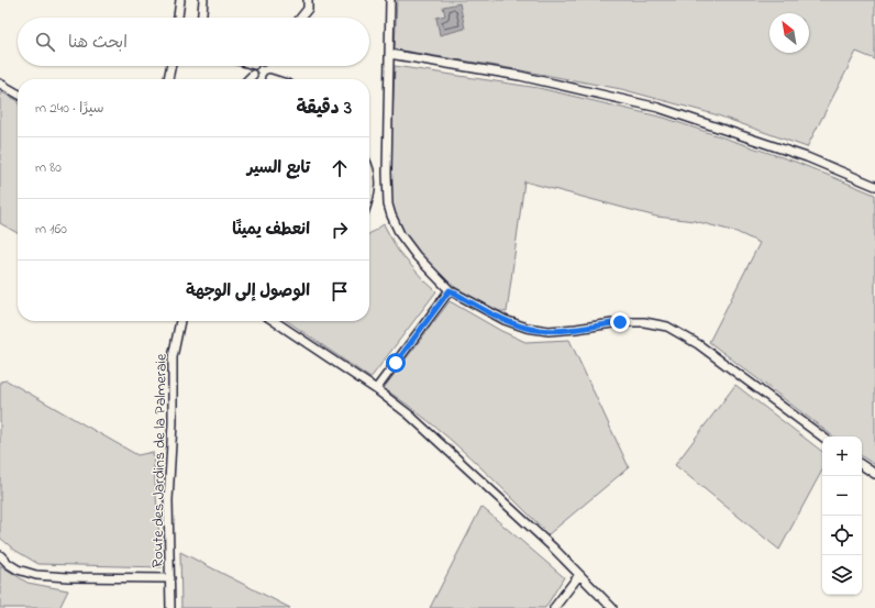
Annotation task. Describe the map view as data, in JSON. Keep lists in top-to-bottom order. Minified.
{"streets":{"street":["Route des Jardins de la Palmeraie"]},"north":"top left","page":{"search":"ابحث هنا","heading":["3 دقيقة","سيرًا · 240 m"],"list":[["تابع السير","80 m"],["انعطف يمينًا","160 m"],"الوصول إلى الوجهة"],"map_buttons":["+","−"]}}
